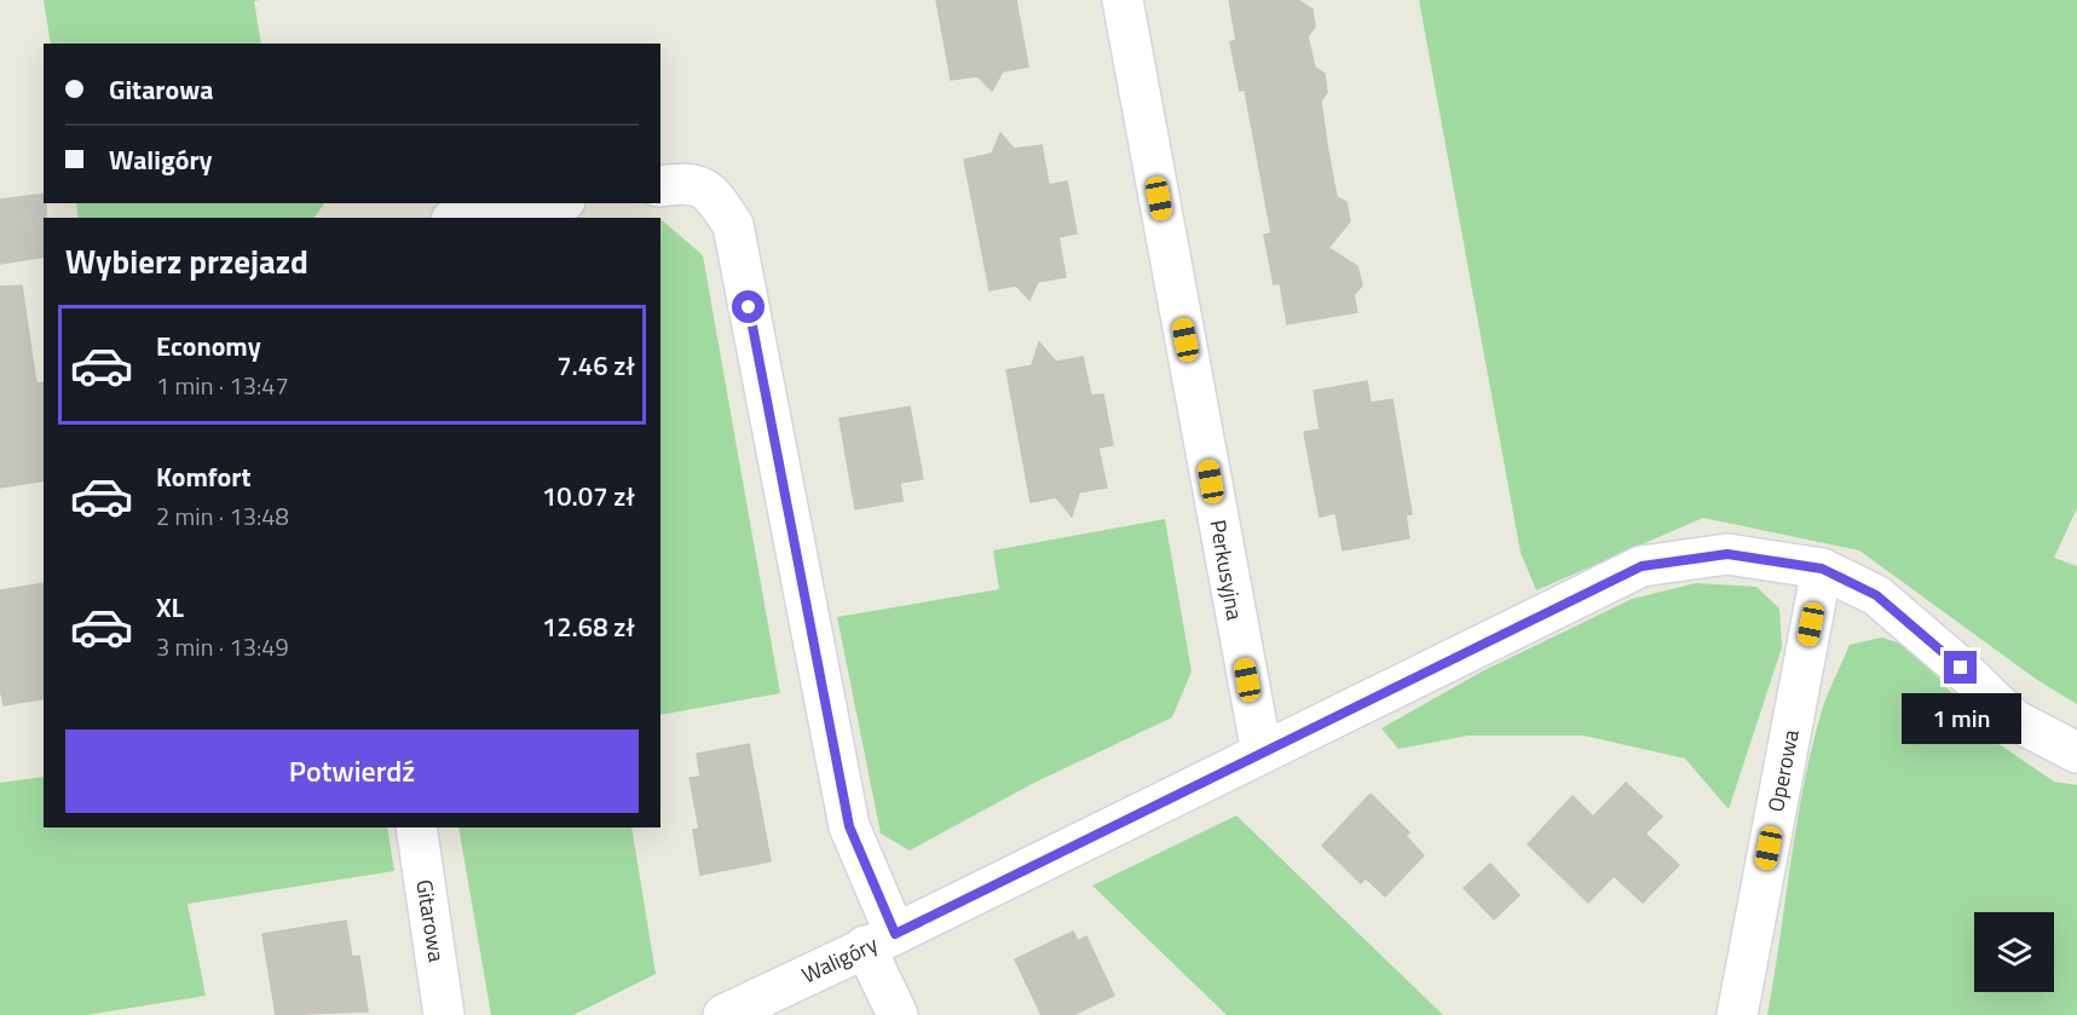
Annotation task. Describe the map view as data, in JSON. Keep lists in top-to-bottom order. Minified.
{"streets":{"street":["Perkusyjna","Operowa","Gitarowa","Waligóry"]},"crossings":[["Perkusyjna","Waligóry"],["Operowa","Waligóry"]],"page":{"banner":["Gitarowa","Waligóry"],"heading":"Wybierz przejazd","list":[{"name":"Economy","note":"1 min · 13:47","value":"7.46 zł"},{"name":"Komfort","note":"2 min · 13:48","value":"10.07 zł"},{"name":"XL","note":"3 min · 13:49","value":"12.68 zł"}],"bubble":"1 min","buttons":"Potwierdź"}}
